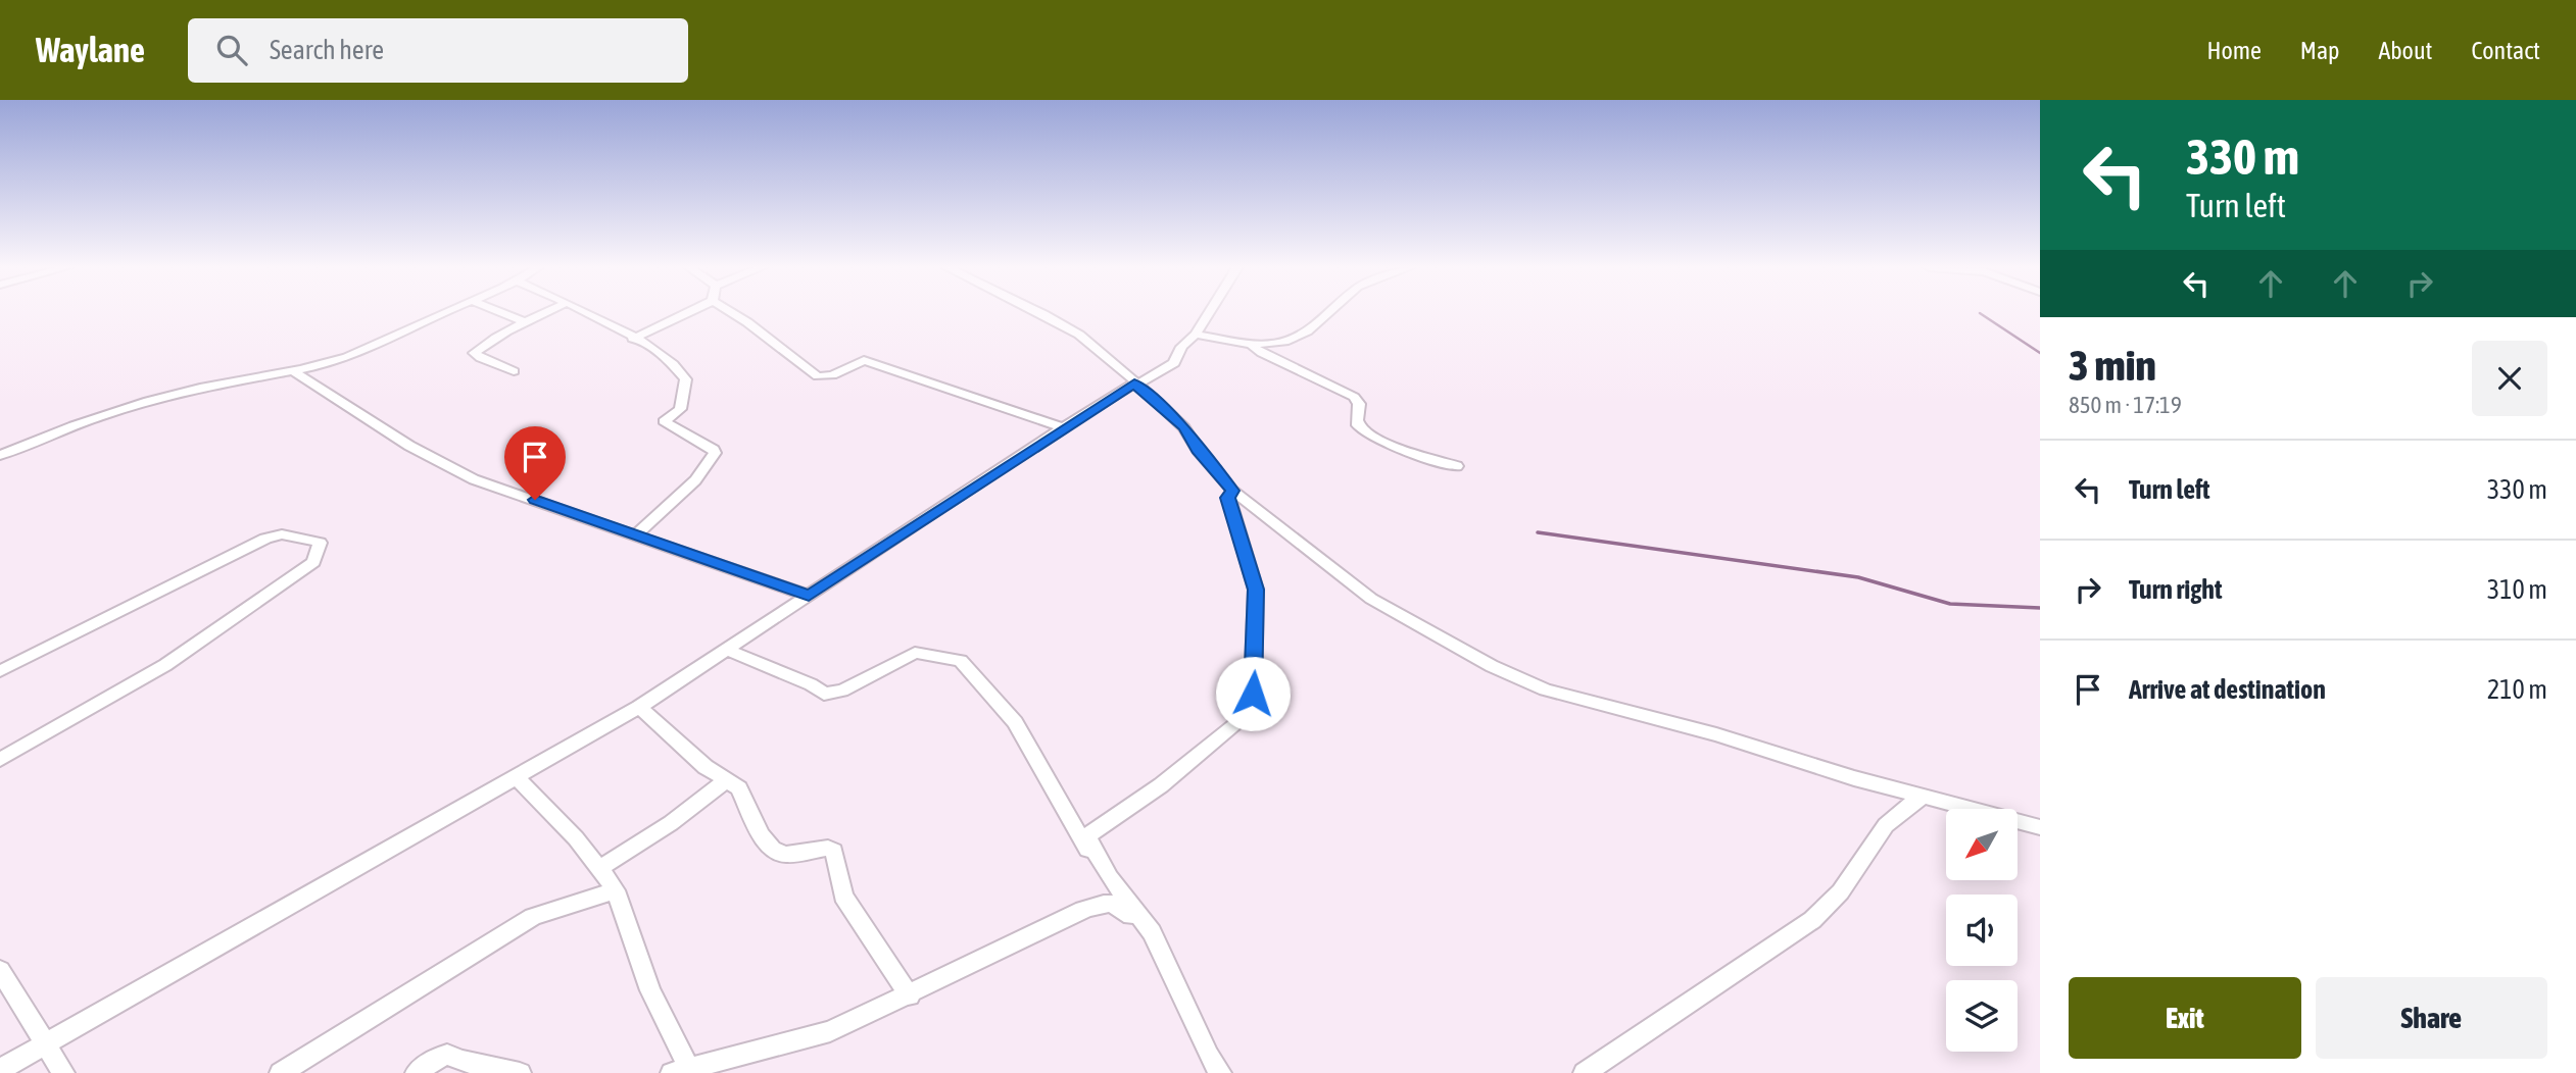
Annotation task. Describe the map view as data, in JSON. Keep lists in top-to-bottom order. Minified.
{"north":"bottom left","page":{"header":"Waylane","search":"Search here","nav":["Home","Map","About","Contact"],"turn":["330 m","Turn left"],"heading":["3 min","850 m · 17:19"],"list":[{"name":"Turn left","value":"330 m"},{"name":"Turn right","value":"310 m"},{"name":"Arrive at destination","value":"210 m"}],"buttons":["Exit","Share"]}}
